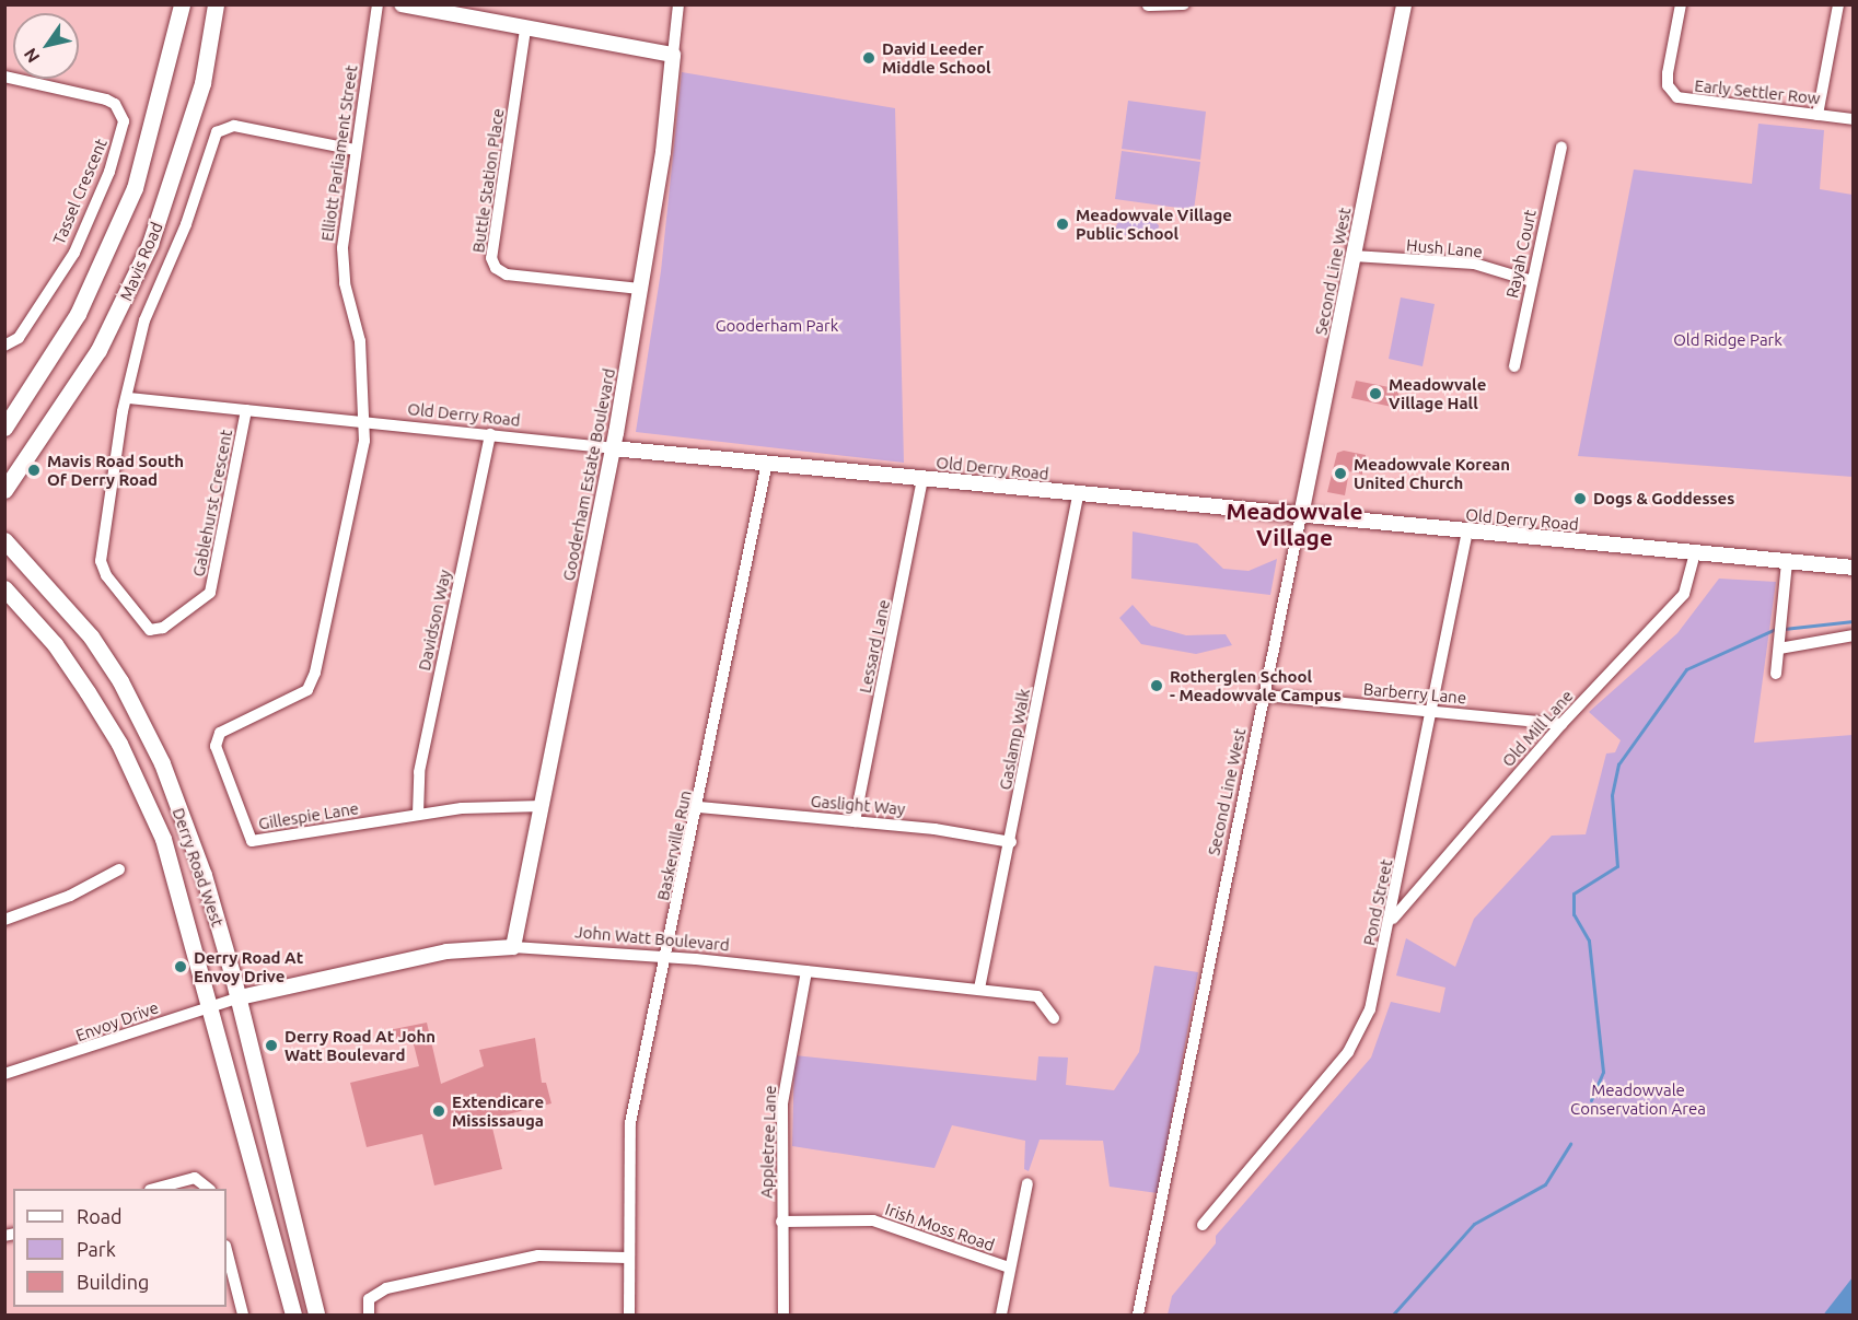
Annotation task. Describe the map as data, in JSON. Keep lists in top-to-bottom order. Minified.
{"streets":{"main road":["Mavis Road","Derry Road West"],"street":["Early Settler Row","Elliott Parliament Street","Buttle Station Place","Tassel Crescent","Hush Lane","Rayah Court","Second Line West","Old Derry Road","Gooderham Estate Boulevard","Gablehurst Crescent","Davidson Way","Lessard Lane","Barberry Lane","Old Mill Lane","Gaslamp Walk","Gaslight Way","Gillespie Lane","Baskerville Run","Pond Street","John Watt Boulevard","Envoy Drive","Appletree Lane","Irish Moss Road"]},"crossings":[["Elliott Parliament Street","Old Derry Road"],["Elliott Parliament Street","Gillespie Lane"],["Buttle Station Place","Gooderham Estate Boulevard"],["Hush Lane","Rayah Court"],["Hush Lane","Second Line West"],["Second Line West","Old Derry Road"],["Second Line West","Barberry Lane"],["Old Derry Road","Gooderham Estate Boulevard"],["Old Derry Road","Gablehurst Crescent"],["Old Derry Road","Davidson Way"],["Old Derry Road","Lessard Lane"],["Old Derry Road","Old Mill Lane"],["Old Derry Road","Gaslamp Walk"],["Old Derry Road","Gillespie Lane"],["Old Derry Road","Baskerville Run"],["Old Derry Road","Pond Street"],["Gooderham Estate Boulevard","Gillespie Lane"],["Gooderham Estate Boulevard","John Watt Boulevard"],["Davidson Way","Gillespie Lane"],["Lessard Lane","Gaslight Way"],["Barberry Lane","Old Mill Lane"],["Barberry Lane","Pond Street"],["Old Mill Lane","Pond Street"],["Gaslamp Walk","Gaslight Way"],["Gaslamp Walk","John Watt Boulevard"],["Gaslight Way","Baskerville Run"],["Baskerville Run","John Watt Boulevard"],["Derry Road West","John Watt Boulevard"],["Derry Road West","Envoy Drive"],["John Watt Boulevard","Envoy Drive"],["John Watt Boulevard","Appletree Lane"],["Appletree Lane","Irish Moss Road"]],"districts":["Meadowvale Village"],"parks":["Gooderham Park","Old Ridge Park","Meadowvale Conservation Area"],"places":["David Leeder Middle School","Meadowvale Village Public School","Meadowvale Village Hall","Mavis Road South Of Derry Road","Meadowvale Korean United Church","Dogs & Goddesses","Rotherglen School - Meadowvale Campus","Derry Road At Envoy Drive","Derry Road At John Watt Boulevard","Extendicare Mississauga"],"legend":["Road","Park","Building"],"north":"bottom left"}
